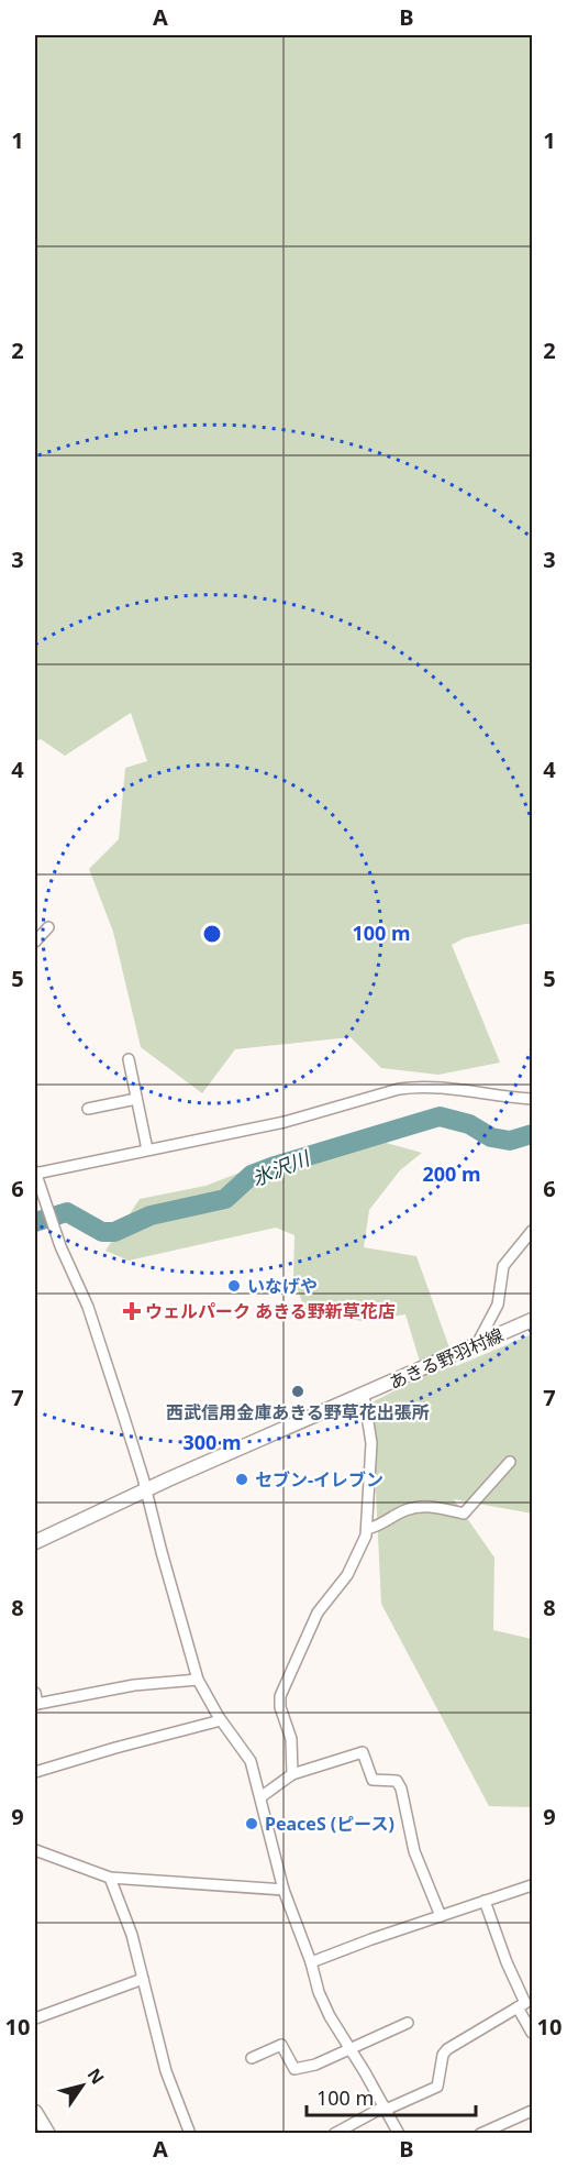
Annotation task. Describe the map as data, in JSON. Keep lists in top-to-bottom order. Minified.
{"streets":{"main road":["あきる野羽村線"]},"water":["氷沢川"],"places":{"other":["いなげや","西武信用金庫あきる野草花出張所","セブン-イレブン","PeaceS (ピース)"],"health":["ウェルパーク あきる野新草花店"]},"scale_bar":"100 m","north":"top right","grid":{"columns":["A","B"],"rows":["1","2","3","4","5","6","7","8","9","10"]},"rings":["100 m","200 m","300 m"]}
